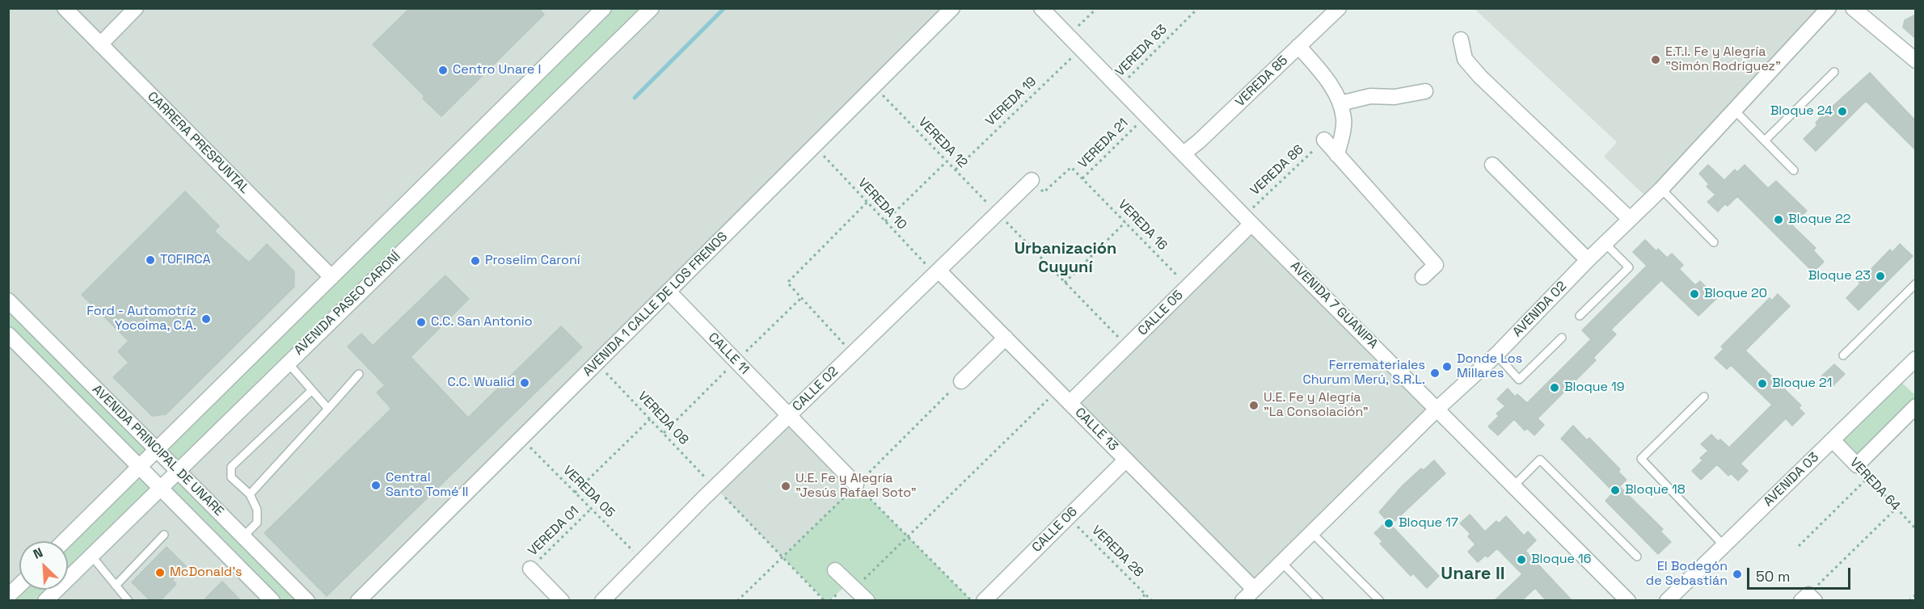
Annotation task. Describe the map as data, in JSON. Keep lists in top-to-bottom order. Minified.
{"streets":{"street":["VEREDA 85","CARRERA PRESPUNTAL","AVENIDA PASEO CARONÍ","AVENIDA 1 CALLE DE LOS FRENOS","AVENIDA 7 GUANIPA","AVENIDA 02","CALLE 05","CALLE 11","CALLE 02","CALLE 13","AVENIDA PRINCIPAL DE UNARE","AVENIDA 03","VEREDA 64","CALLE 06"],"path":["VEREDA 83","VEREDA 19","VEREDA 12","VEREDA 21","VEREDA 86","VEREDA 10","VEREDA 16","VEREDA 08","VEREDA 05","VEREDA 01","VEREDA 28"]},"crossings":[["VEREDA 83","AVENIDA 7 GUANIPA"],["VEREDA 85","AVENIDA 7 GUANIPA"],["VEREDA 19","VEREDA 12"],["VEREDA 19","AVENIDA 7 GUANIPA"],["VEREDA 12","AVENIDA 1 CALLE DE LOS FRENOS"],["VEREDA 12","CALLE 05"],["VEREDA 12","CALLE 02"],["VEREDA 21","VEREDA 16"],["VEREDA 21","AVENIDA 7 GUANIPA"],["VEREDA 21","CALLE 02"],["VEREDA 86","AVENIDA 7 GUANIPA"],["VEREDA 86","CALLE 05"],["VEREDA 10","AVENIDA 1 CALLE DE LOS FRENOS"],["VEREDA 10","CALLE 02"],["VEREDA 10","CALLE 13"],["VEREDA 16","CALLE 05"],["AVENIDA PASEO CARONÍ","AVENIDA PRINCIPAL DE UNARE"],["AVENIDA 1 CALLE DE LOS FRENOS","CALLE 11"],["AVENIDA 1 CALLE DE LOS FRENOS","VEREDA 08"],["AVENIDA 1 CALLE DE LOS FRENOS","VEREDA 05"],["AVENIDA 7 GUANIPA","AVENIDA 02"],["AVENIDA 7 GUANIPA","CALLE 05"],["AVENIDA 02","CALLE 13"],["CALLE 05","CALLE 13"],["CALLE 11","CALLE 02"],["CALLE 02","VEREDA 08"],["CALLE 02","CALLE 13"],["CALLE 02","VEREDA 05"],["VEREDA 08","VEREDA 01"],["CALLE 13","CALLE 06"],["AVENIDA 03","VEREDA 64"],["VEREDA 05","VEREDA 01"],["CALLE 06","VEREDA 28"]],"districts":["Urbanización Cuyuní","Unare II"],"places":["E.T.I. Fe y Alegría \"Simón Rodríguez\"","Centro Unare I","Bloque 24","Bloque 22","TOFIRCA","Proselim Caroní","Bloque 23","Bloque 20","Ford - Automotríz Yocoima, C.A.","C.C. San Antonio","Donde Los Millares","Ferremateriales Churum Merú, S.R.L.","C.C. Wualid","Bloque 21","Bloque 19","U.E. Fe y Alegría \"La Consolación\"","Central Santo Tomé II","U.E. Fe y Alegría \"Jesús Rafael Soto\"","Bloque 18","Bloque 17","Bloque 16","McDonald's","El Bodegón de Sebastián"],"scale_bar":"50 m","north":"top left"}
